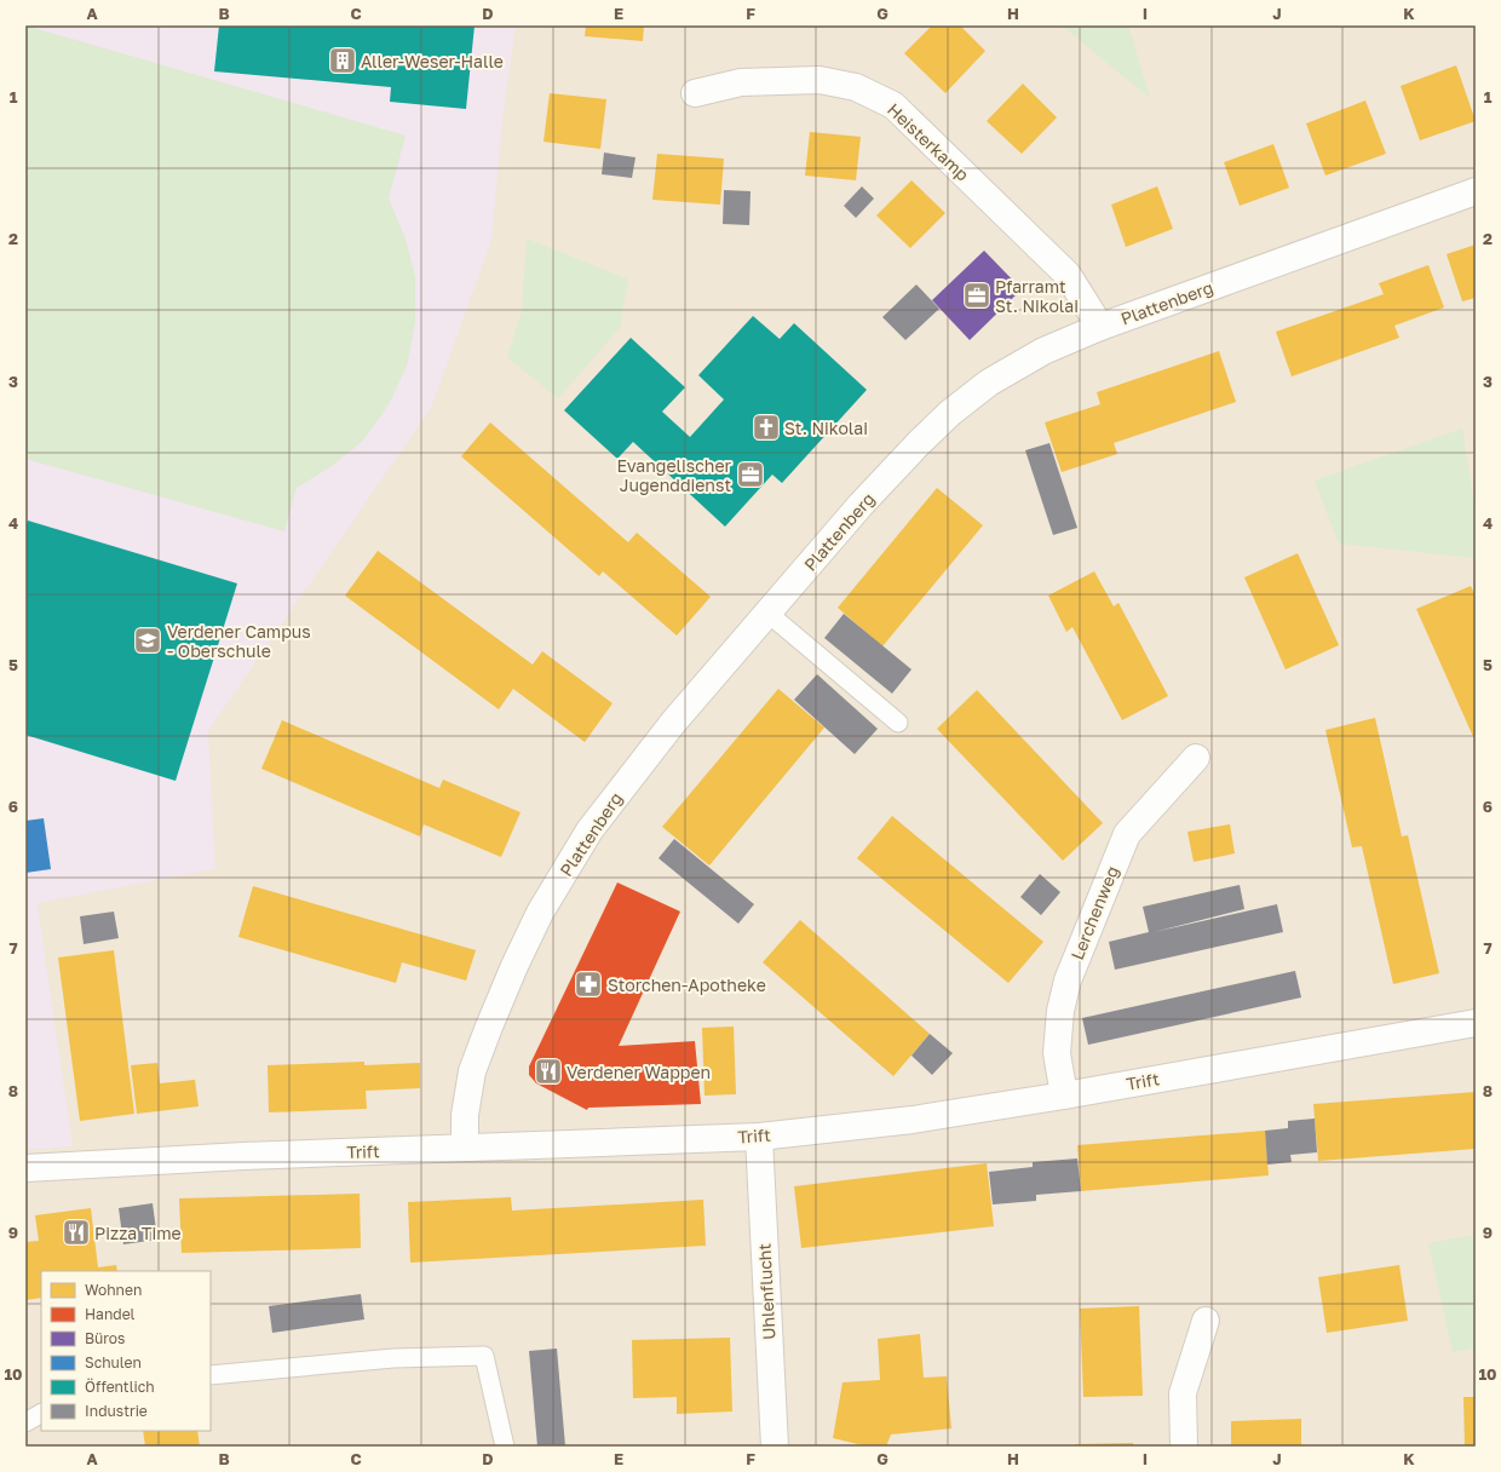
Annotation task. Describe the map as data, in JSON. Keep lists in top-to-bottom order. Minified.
{"streets":{"street":["Heisterkamp","Plattenberg","Lerchenweg","Trift","Uhlenflucht"]},"crossings":[["Heisterkamp","Plattenberg"],["Plattenberg","Trift"],["Lerchenweg","Trift"],["Trift","Uhlenflucht"]],"places":{"building":["Aller-Weser-Halle"],"office":["Pfarramt St. Nikolai","Evangelischer Jugenddienst"],"church":["St. Nikolai"],"school or university":["Verdener Campus - Oberschule"],"pharmacy":["Storchen-Apotheke"],"restaurant":["Verdener Wappen","Pizza Time"]},"legend":["Wohnen","Handel","Büros","Schulen","Öffentlich","Industrie"],"grid":{"columns":["A","B","C","D","E","F","G","H","I","J","K"],"rows":["1","2","3","4","5","6","7","8","9","10"]}}
